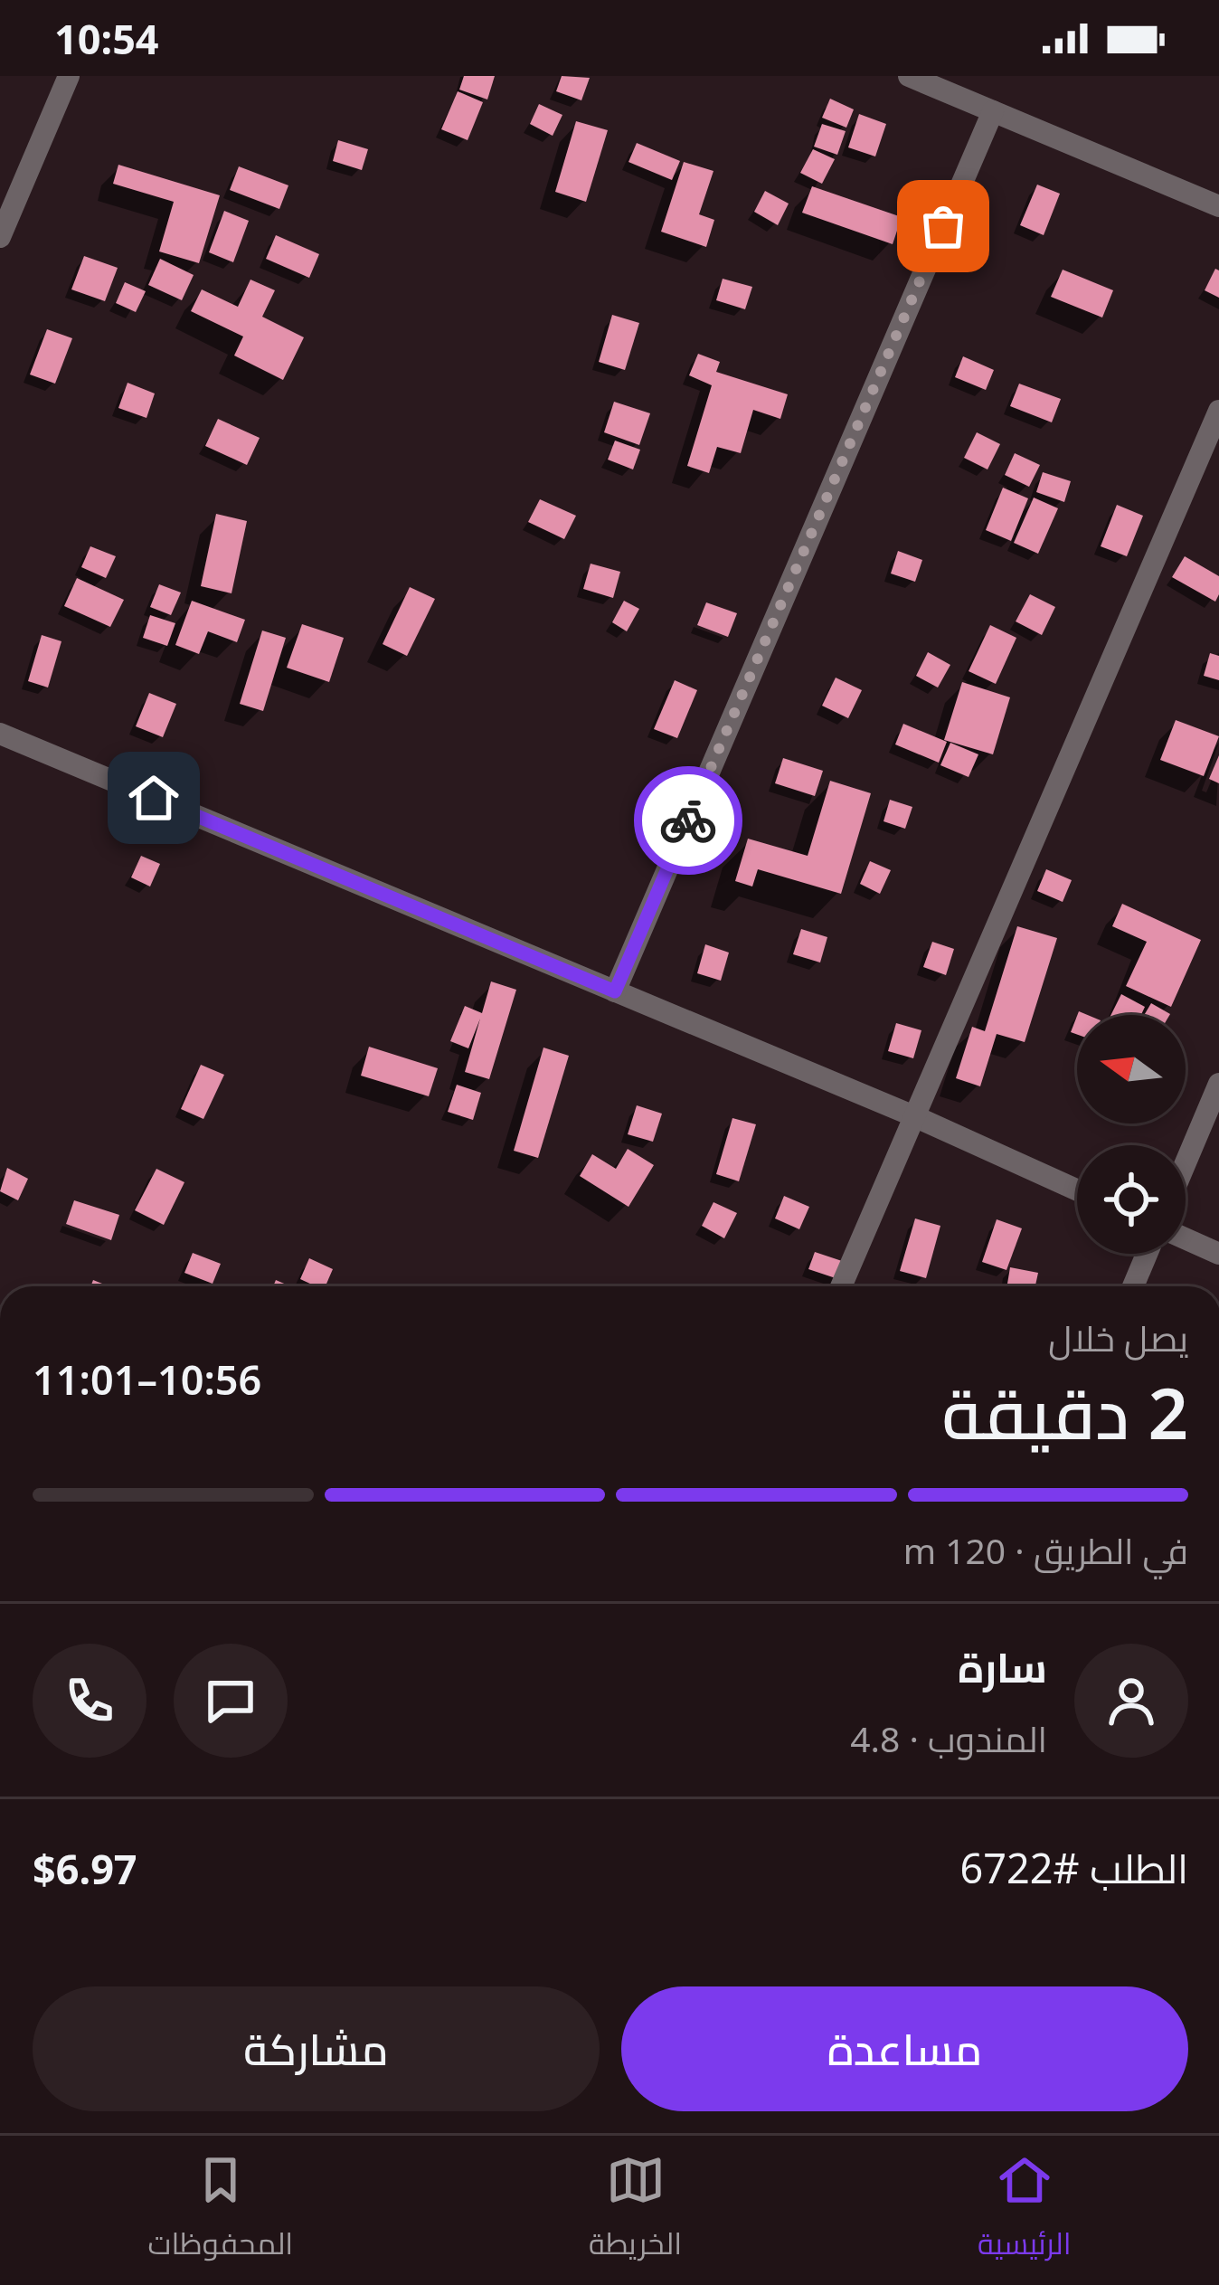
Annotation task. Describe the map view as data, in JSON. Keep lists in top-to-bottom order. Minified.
{"north":"left","page":{"status":"10:54","heading":["2 دقيقة","يصل خلال","10:56–11:01"],"panel":["سارة","المندوب · 4.8","الطلب #6722","$6.97"],"bar":"في الطريق · 120 m","buttons":["مساعدة","مشاركة"],"tabs":["الرئيسية","الخريطة","المحفوظات"]}}
